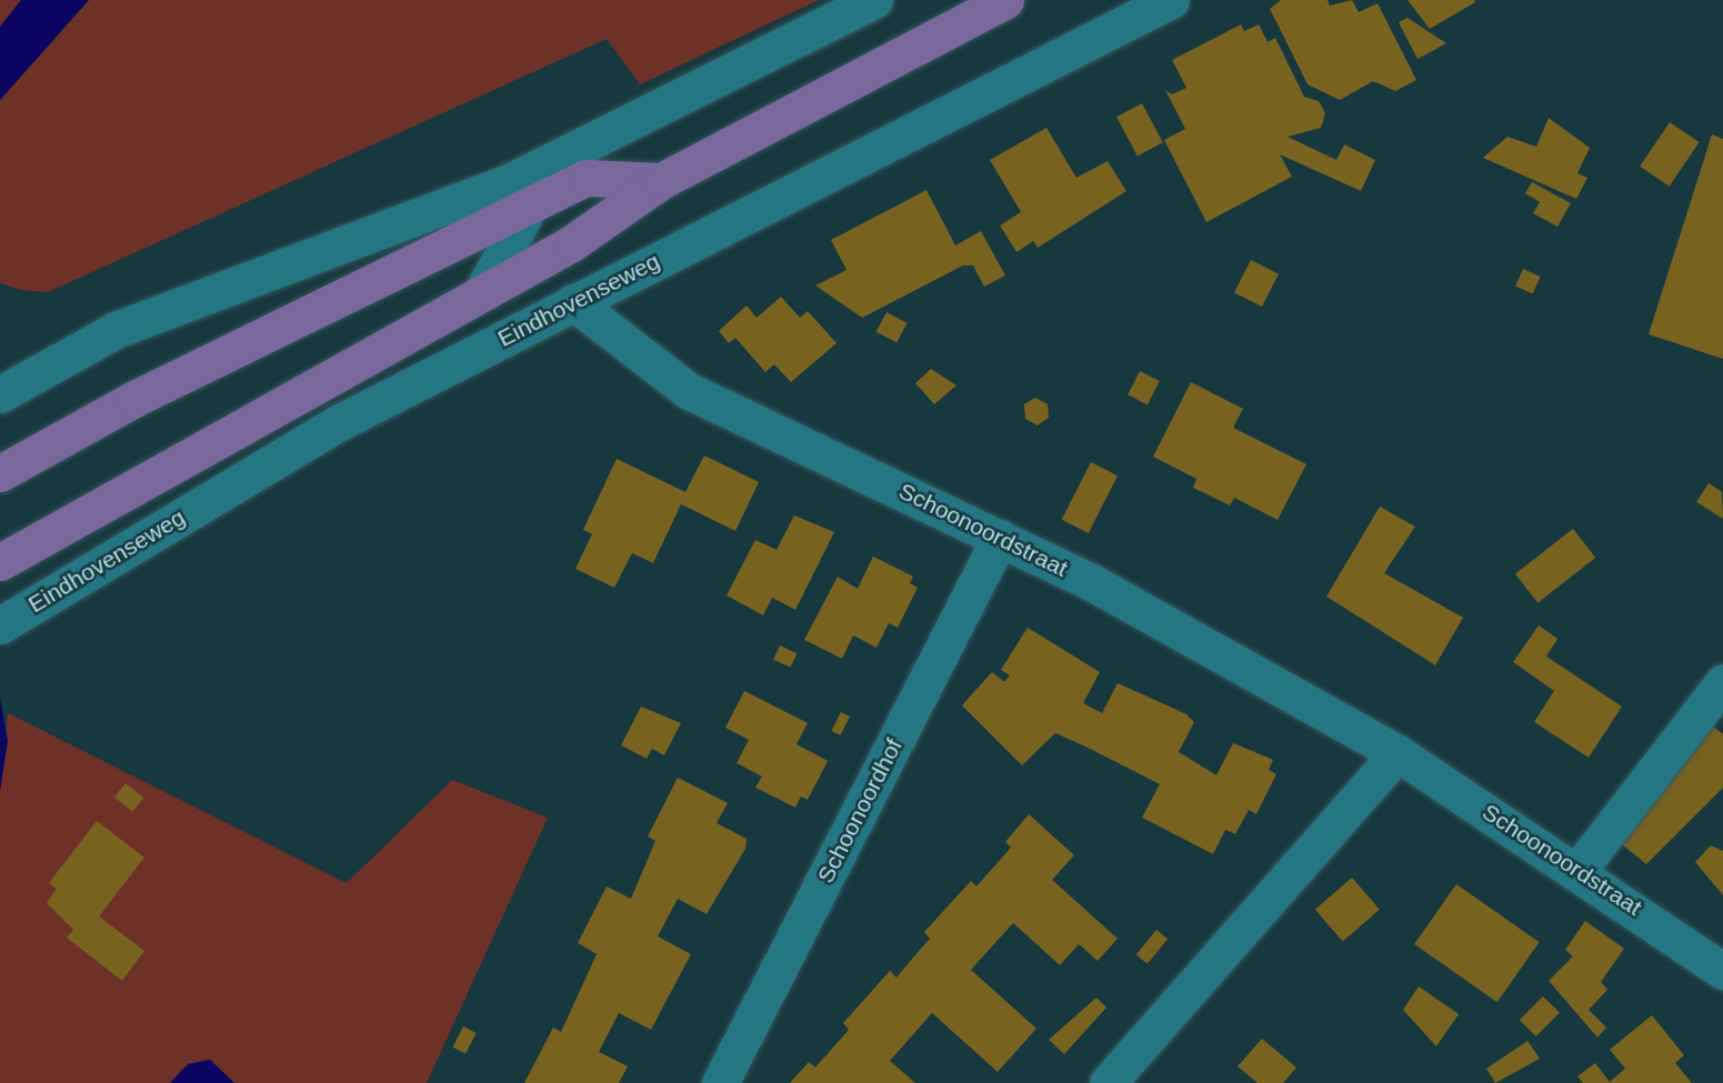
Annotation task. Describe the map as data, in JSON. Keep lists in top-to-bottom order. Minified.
{"streets":{"street":["Eindhovenseweg","Schoonoordstraat","Schoonoordhof"]},"crossings":[["Eindhovenseweg","Schoonoordstraat"],["Schoonoordstraat","Schoonoordhof"]]}
